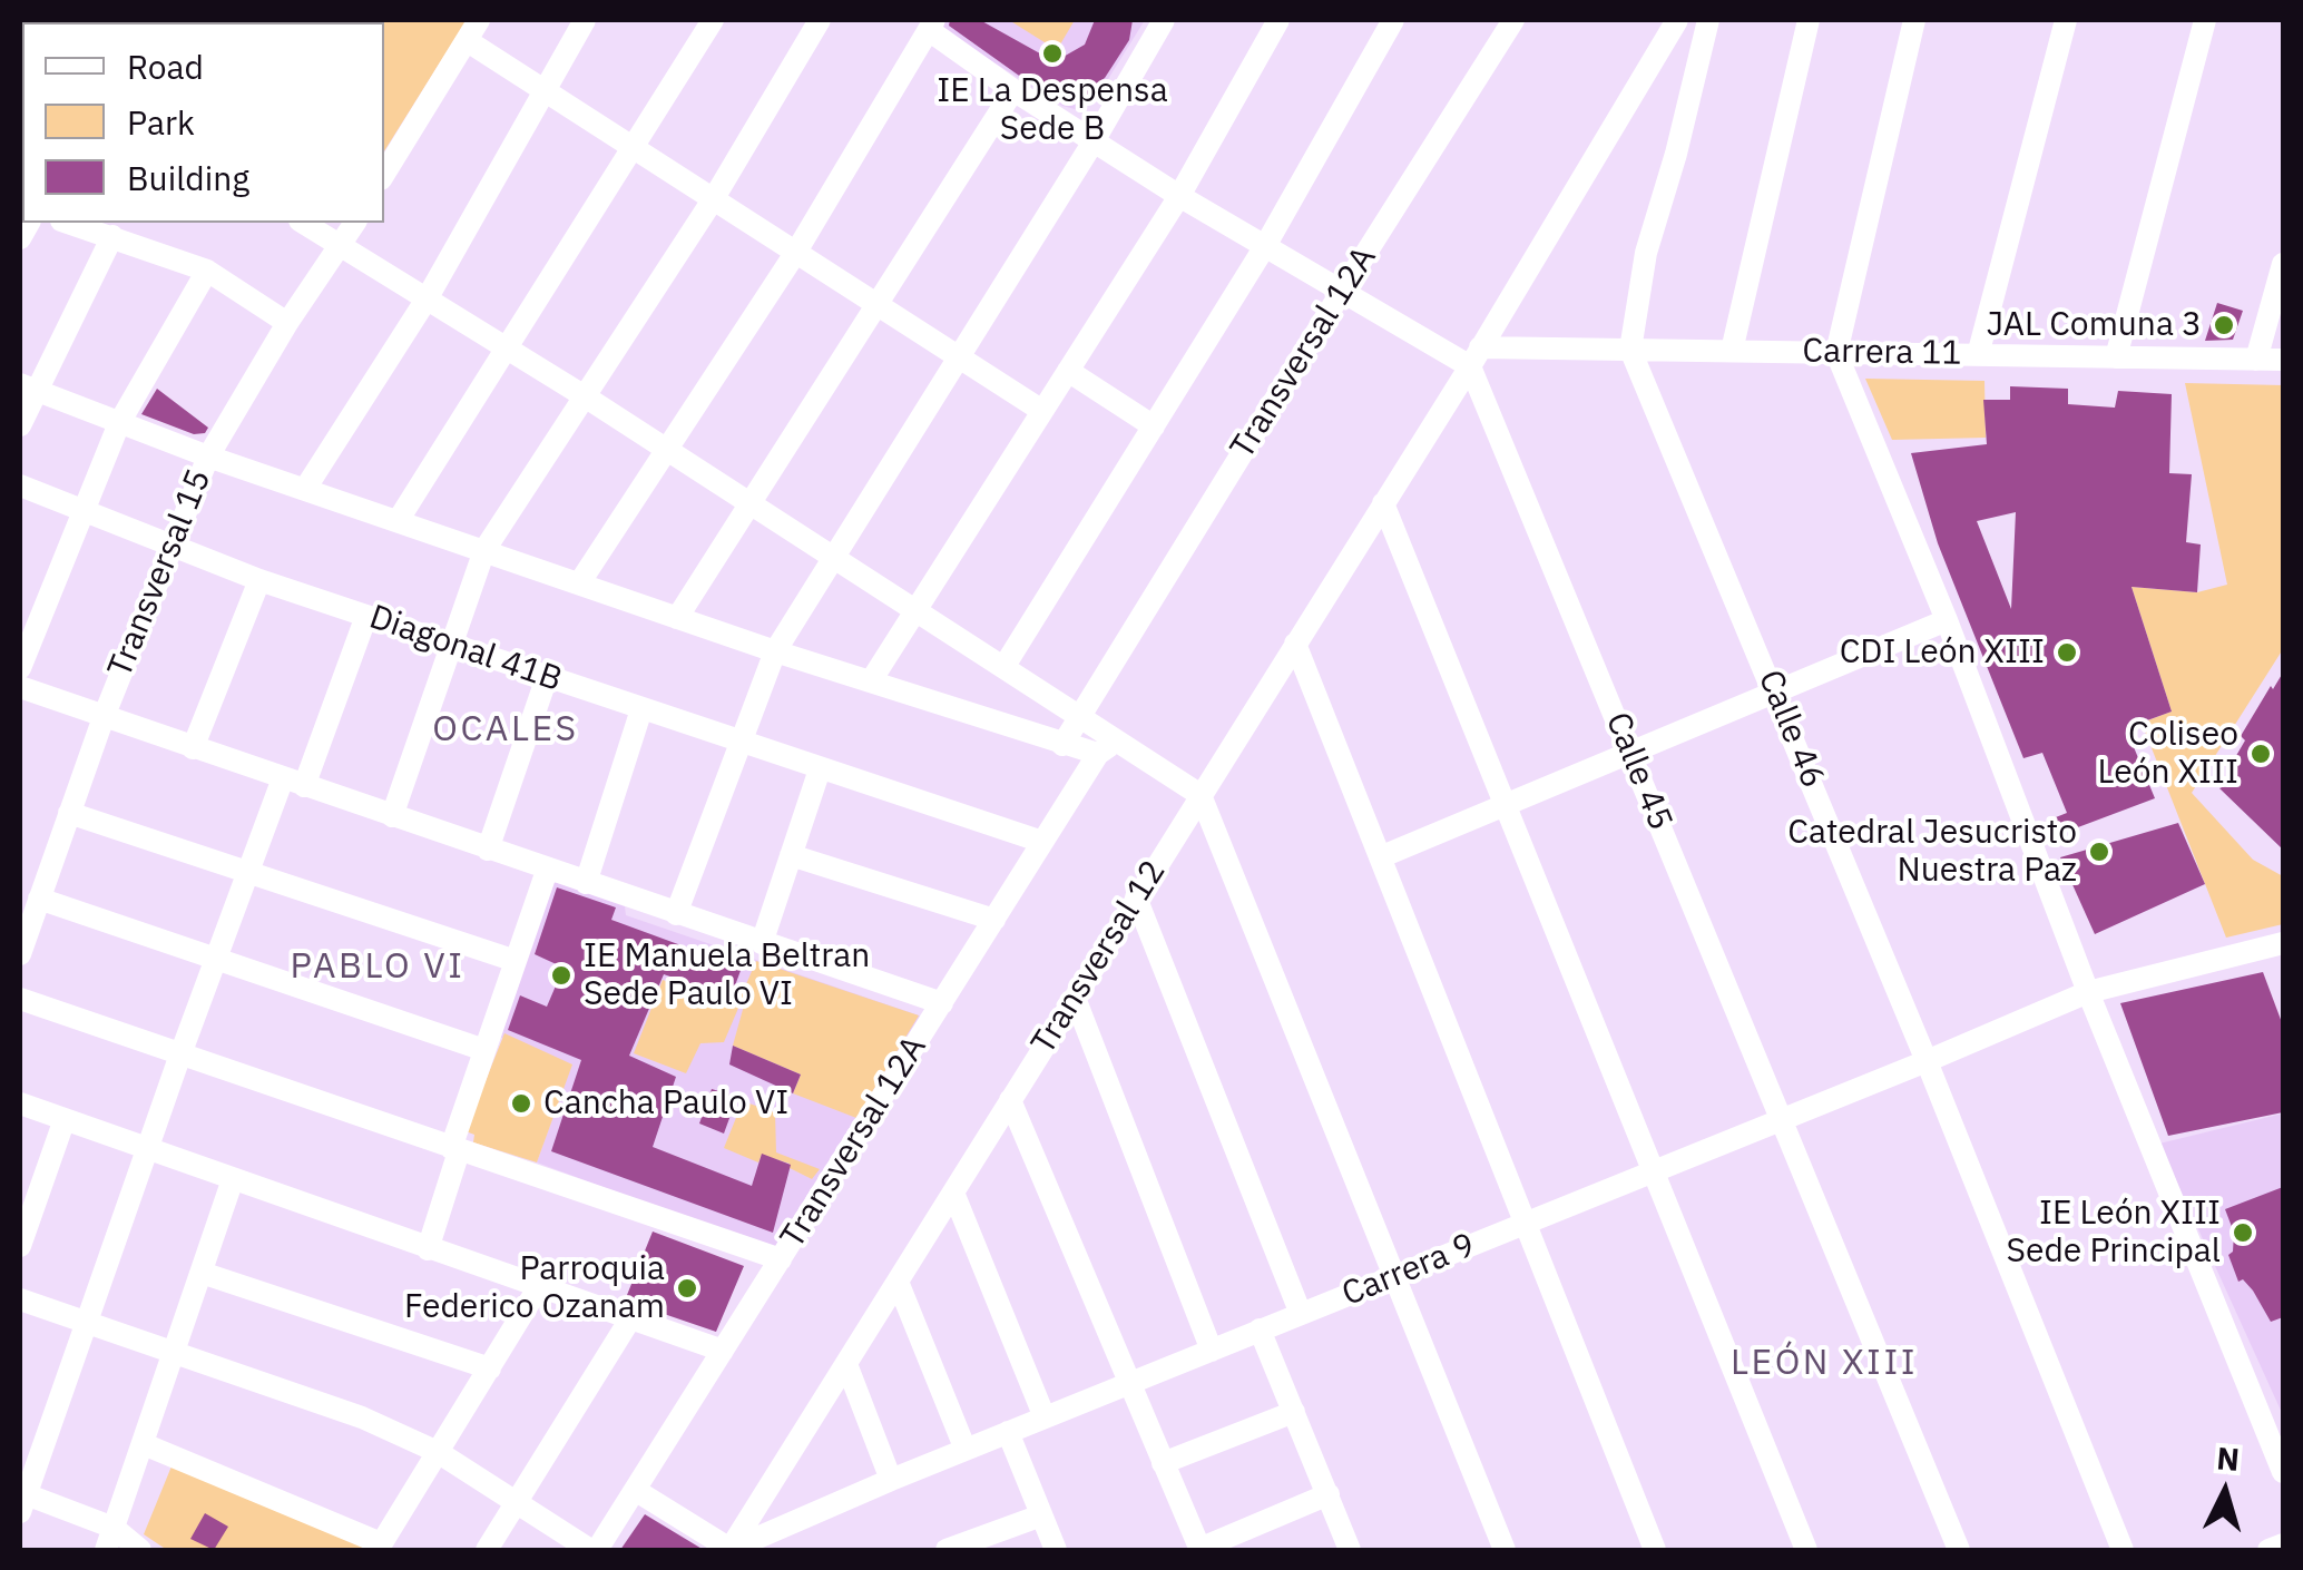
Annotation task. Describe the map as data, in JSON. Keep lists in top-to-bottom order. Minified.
{"streets":{"street":["Transversal 12A","Carrera 11","Transversal 15","Diagonal 41B","Calle 46","Calle 45","Transversal 12","Carrera 9"]},"crossings":[["Transversal 12A","Diagonal 41B"],["Carrera 11","Calle 46"],["Carrera 11","Calle 45"],["Carrera 11","Transversal 12"],["Transversal 15","Diagonal 41B"],["Calle 46","Carrera 9"],["Calle 45","Transversal 12"],["Calle 45","Carrera 9"],["Transversal 12","Carrera 9"]],"districts":["OCALES","PABLO VI","LEÓN XIII"],"places":["IE La Despensa Sede B","JAL Comuna 3","CDI León XIII","Coliseo León XIII","Catedral Jesucristo Nuestra Paz","IE Manuela Beltran Sede Paulo VI","Cancha Paulo VI","IE León XIII Sede Principal","Parroquia Federico Ozanam"],"legend":["Road","Park","Building"],"north":"top"}
